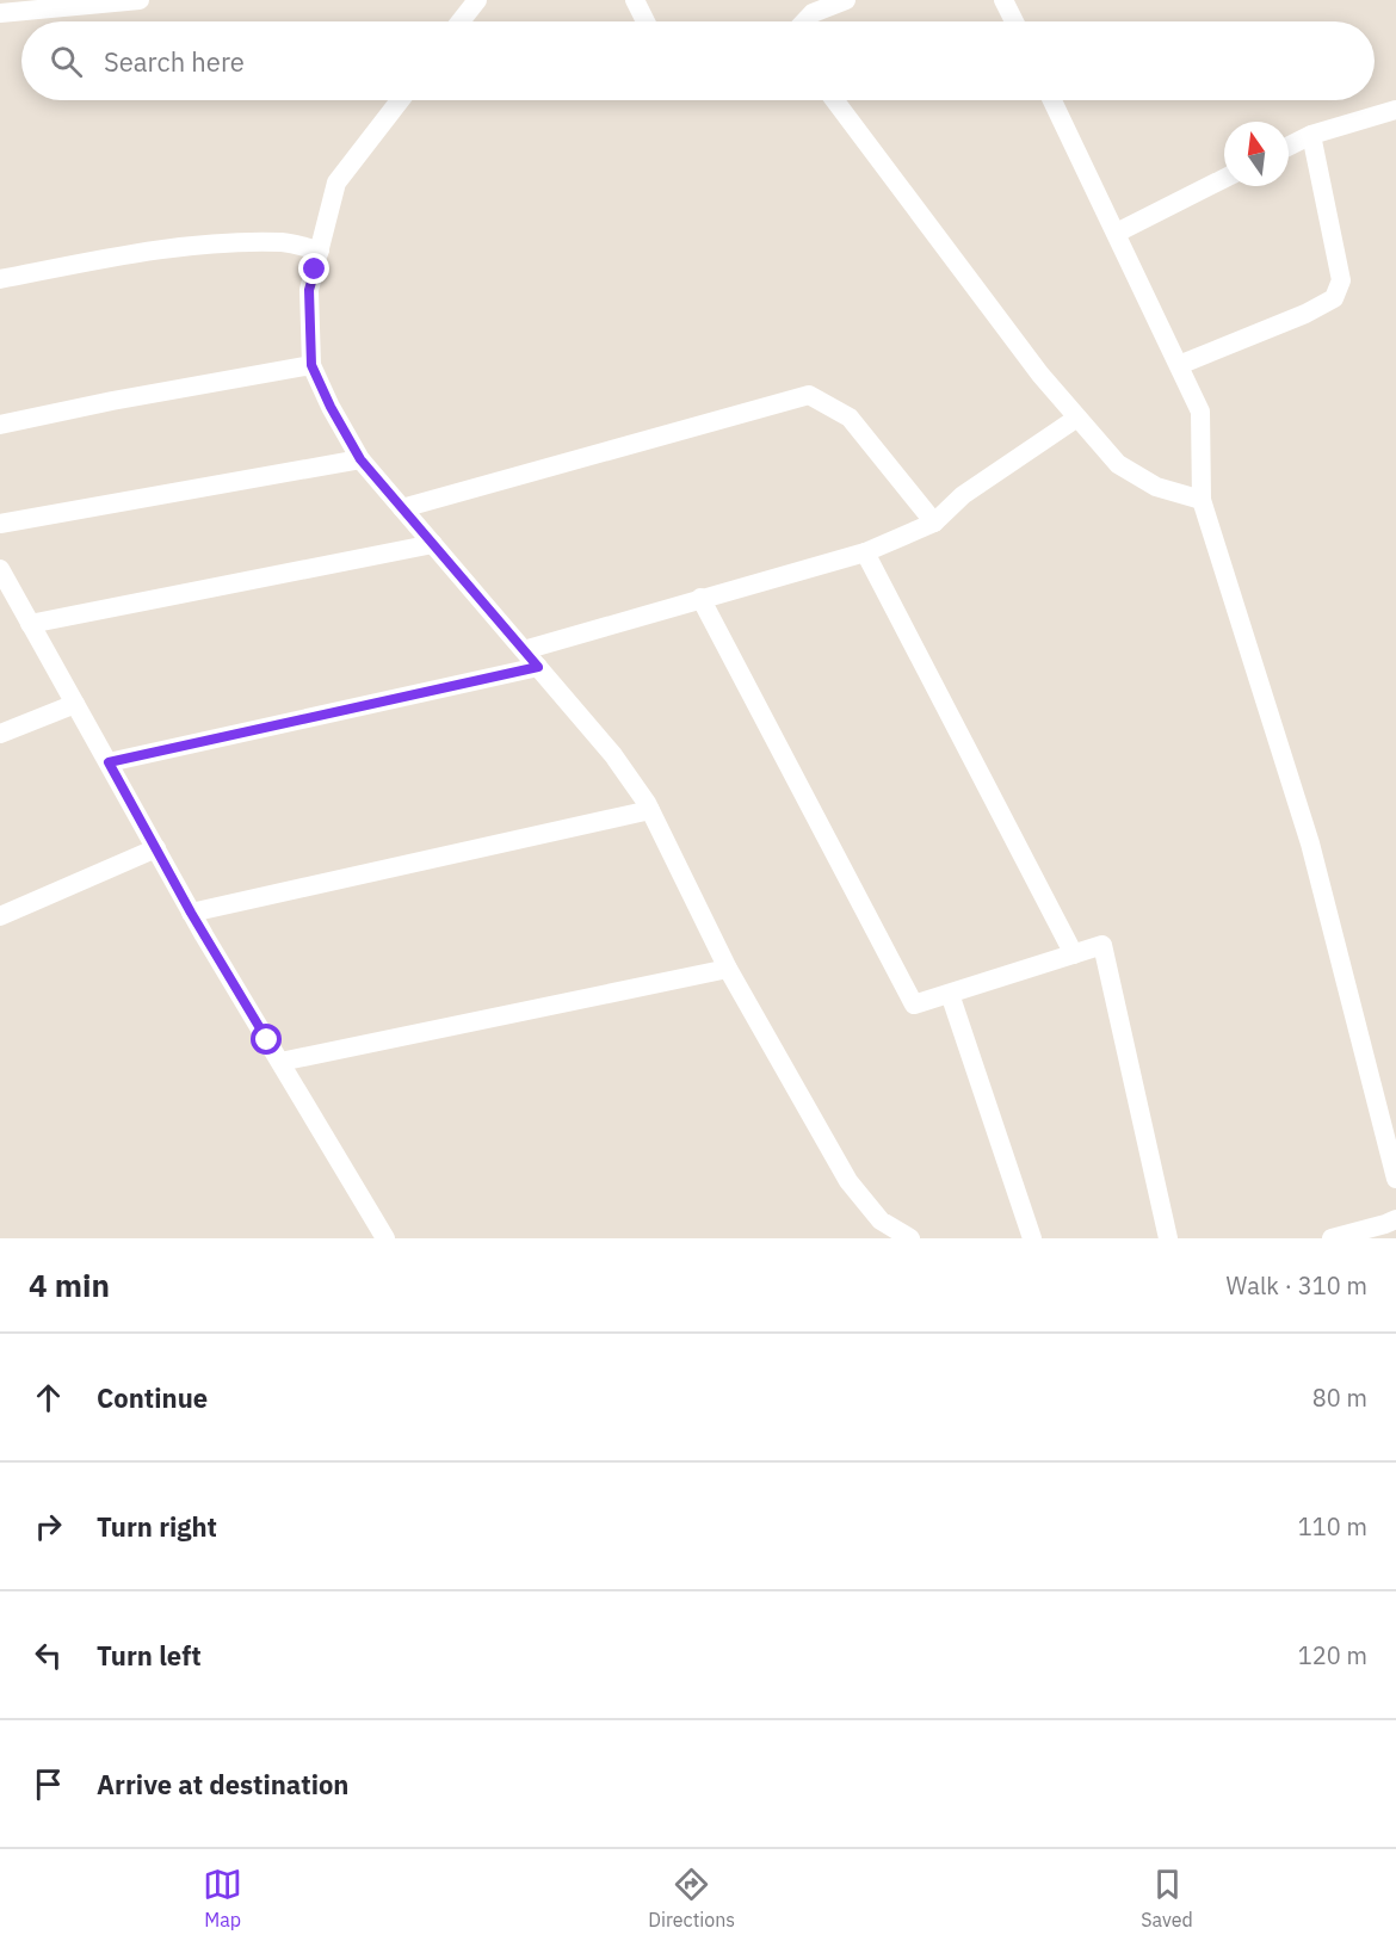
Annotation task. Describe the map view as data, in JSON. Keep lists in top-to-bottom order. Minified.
{"north":"top","page":{"search":"Search here","heading":["4 min","Walk · 310 m"],"list":[["Continue","80 m"],["Turn right","110 m"],["Turn left","120 m"],"Arrive at destination"],"nav":["Map","Directions","Saved"]}}
